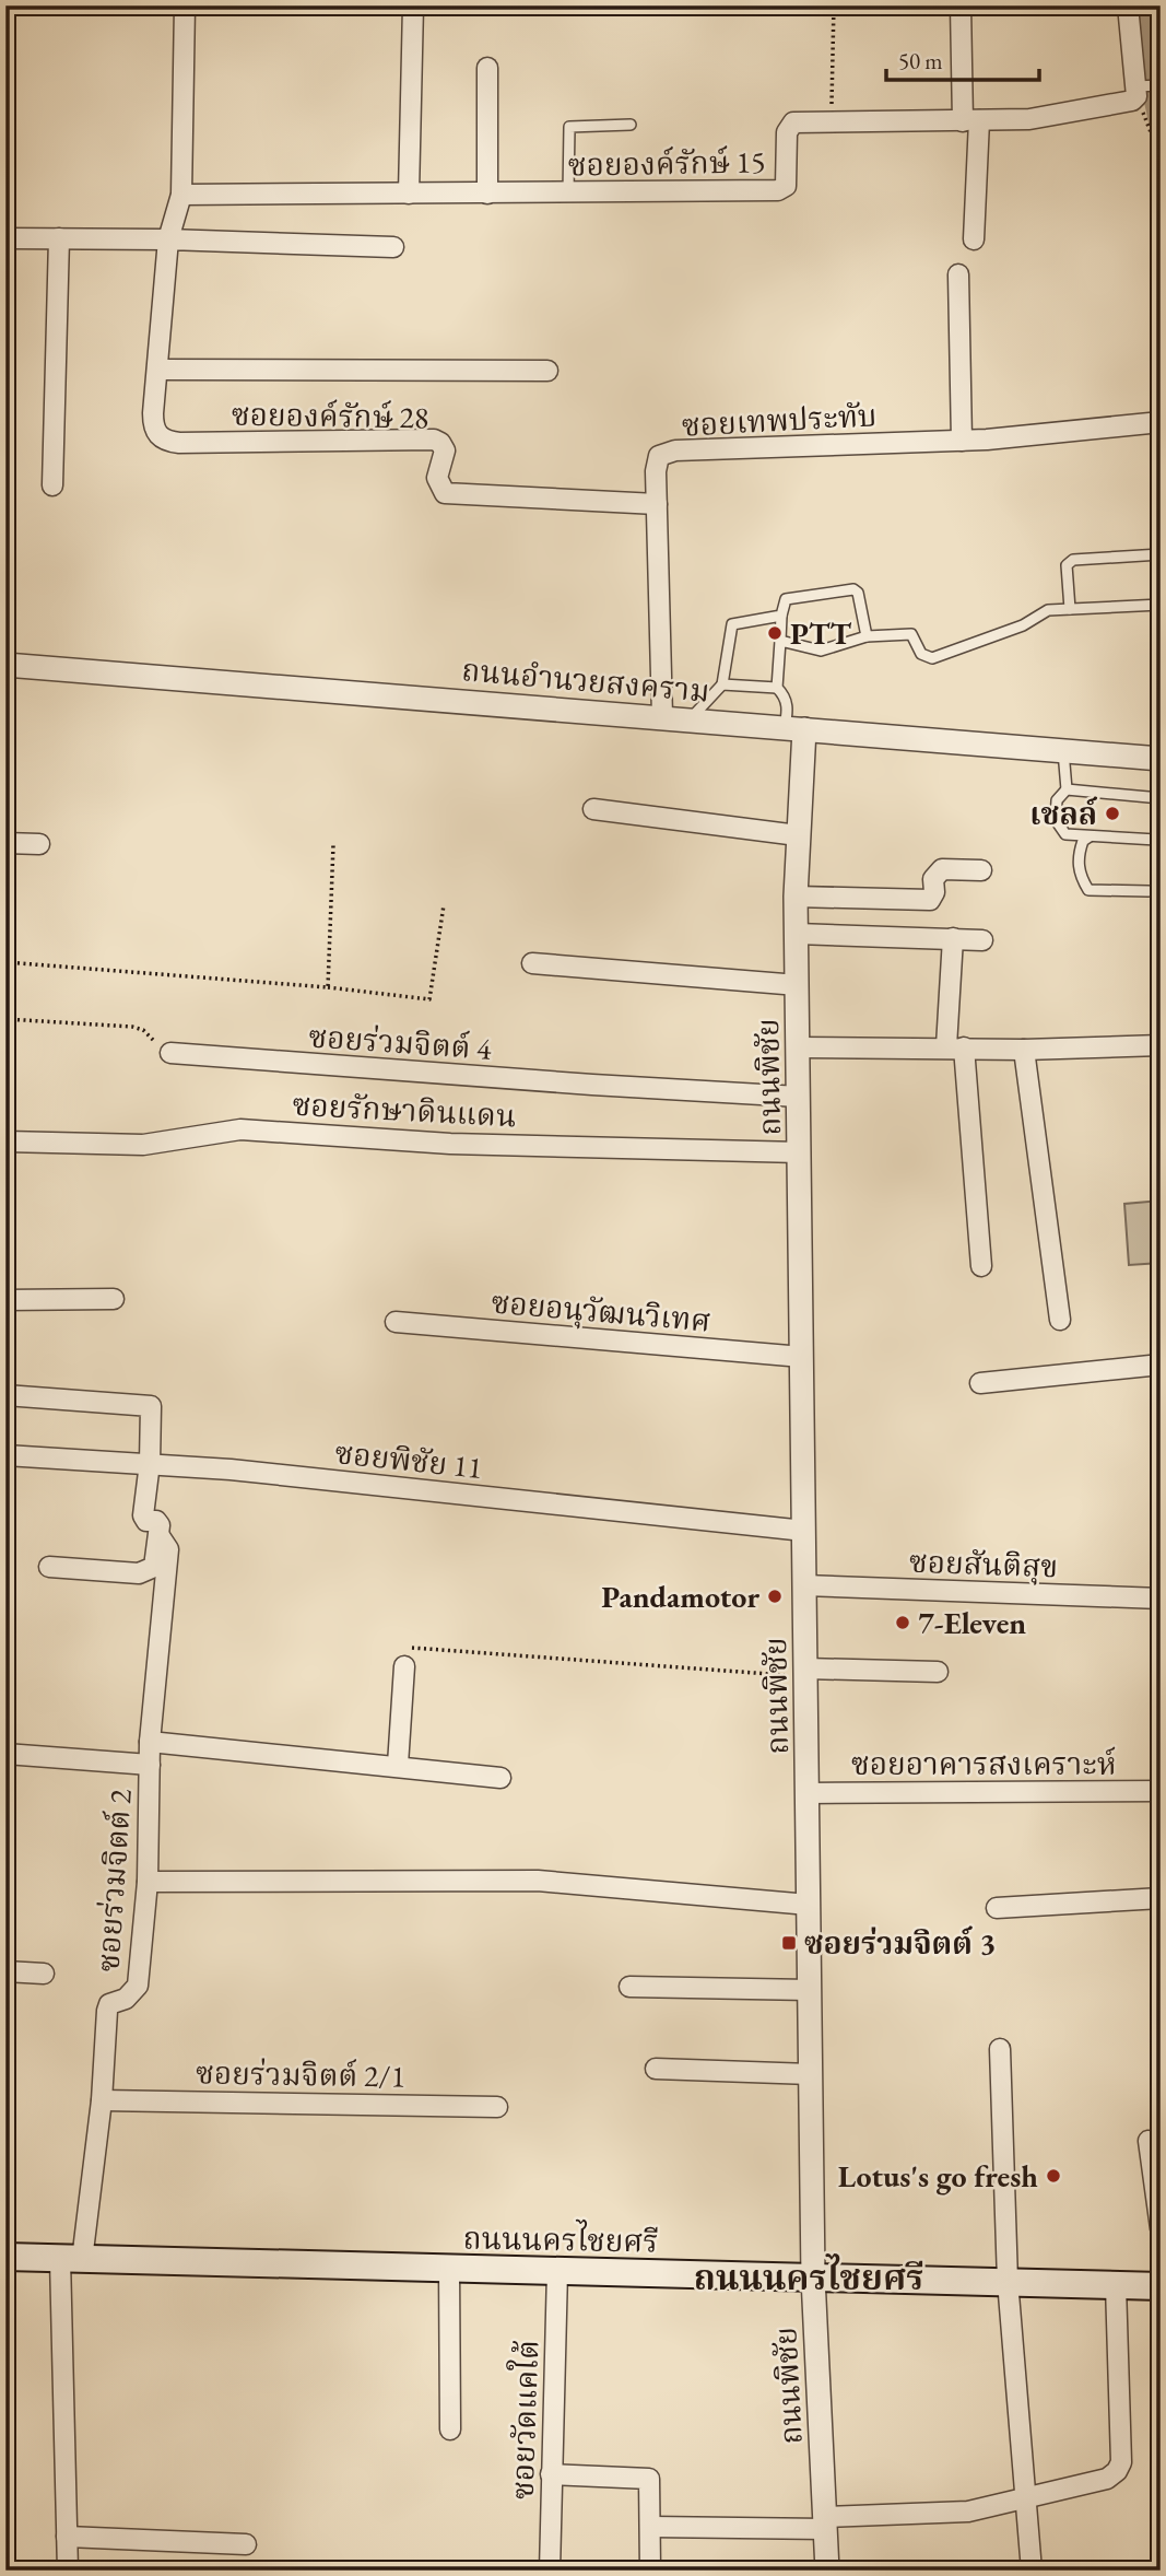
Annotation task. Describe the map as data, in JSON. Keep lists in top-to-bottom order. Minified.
{"streets":{"main road":["ถนนนครไชยศรี"],"street":["ซอยองค์รักษ์ 15","ซอยองค์รักษ์ 28","ซอยเทพประทับ","ถนนอำนวยสงคราม","ซอยร่วมจิตต์ 4","ถนนพิชัย","ซอยรักษาดินแดน","ซอยอนุวัฒนวิเทศ","ซอยพิชัย 11","ซอยสันติสุข","ซอยอาคารสงเคราะห์","ซอยร่วมจิตต์ 2","ซอยร่วมจิตต์ 2/1","ซอยวัดแคใต้"]},"crossings":[["ซอยองค์รักษ์ 15","ซอยองค์รักษ์ 28"],["ซอยองค์รักษ์ 28","ซอยเทพประทับ"],["ซอยเทพประทับ","ถนนอำนวยสงคราม"],["ถนนอำนวยสงคราม","ถนนพิชัย"],["ซอยร่วมจิตต์ 4","ถนนพิชัย"],["ถนนพิชัย","ซอยรักษาดินแดน"],["ถนนพิชัย","ซอยอนุวัฒนวิเทศ"],["ถนนพิชัย","ซอยพิชัย 11"],["ถนนพิชัย","ซอยสันติสุข"],["ถนนพิชัย","ซอยอาคารสงเคราะห์"],["ถนนพิชัย","ถนนนครไชยศรี"],["ซอยพิชัย 11","ซอยร่วมจิตต์ 2"],["ซอยร่วมจิตต์ 2","ซอยร่วมจิตต์ 2/1"],["ซอยร่วมจิตต์ 2","ถนนนครไชยศรี"],["ถนนนครไชยศรี","ซอยวัดแคใต้"]],"districts":["ถนนนครไชยศรี"],"places":{"other":["PTT","เชลล์","Pandamotor","7-Eleven","Lotus's go fresh"],"transit":["ซอยร่วมจิตต์ 3"]},"scale_bar":"50 m"}
